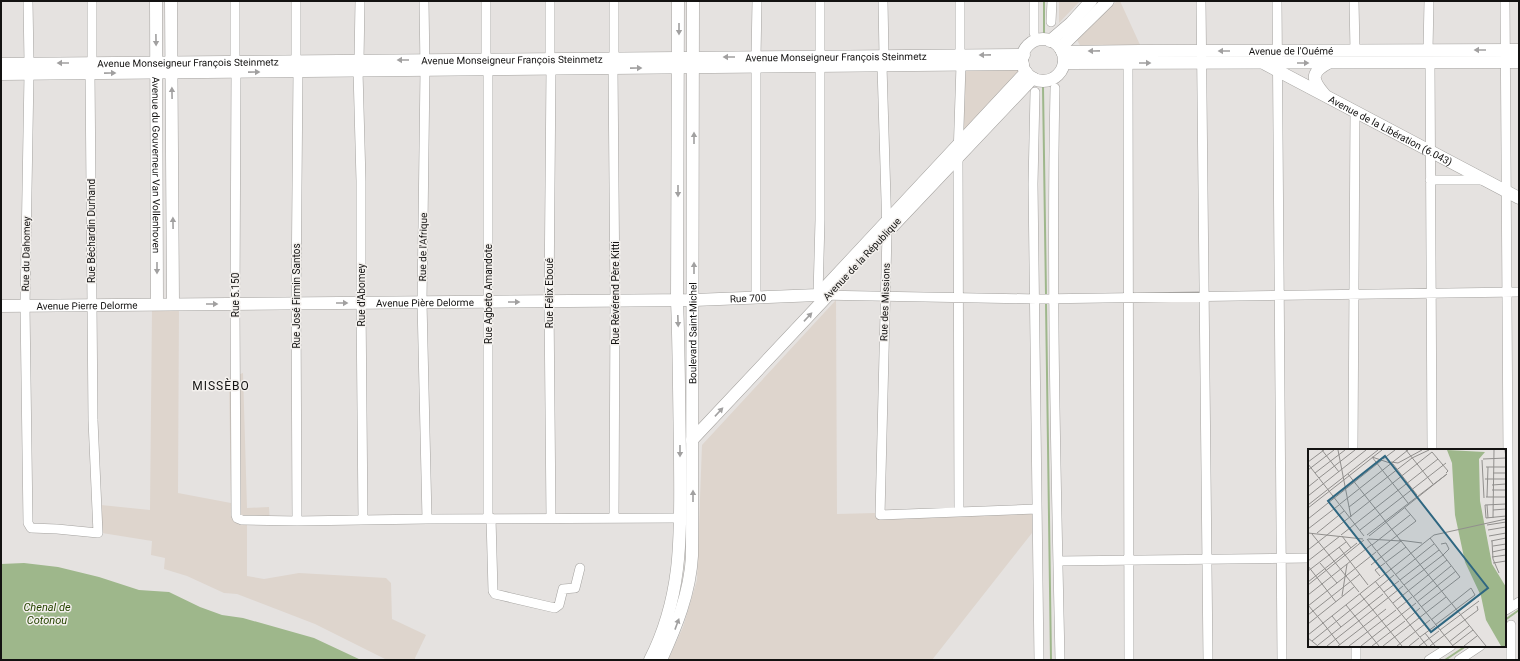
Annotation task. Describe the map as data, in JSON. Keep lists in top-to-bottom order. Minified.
{"streets":{"main road":["Avenue de l'Ouémé","Avenue Monseigneur François Steinmetz","Avenue de la Libération (6.043)","Avenue du Gouverneur Van Vollenhoven","Avenue de la République","Rue 700","Avenue Pière Delorme","Avenue Pierre Delorme","Boulevard Saint-Michel"],"street":["Rue Béchardin Durhand","Rue de l'Afrique","Rue du Dahomey","Rue Félix Eboué","Rue Révérend Père Kitti","Rue Agbeto Amandote","Rue 5.150","Rue d'Abomey","Rue José Firmin Santos","Rue des Missions"]},"crossings":[["Avenue de l'Ouémé","Avenue Monseigneur François Steinmetz"],["Avenue de l'Ouémé","Avenue de la Libération (6.043)"],["Avenue de l'Ouémé","Avenue de la République"],["Avenue Monseigneur François Steinmetz","Avenue du Gouverneur Van Vollenhoven"],["Avenue Monseigneur François Steinmetz","Rue Béchardin Durhand"],["Avenue Monseigneur François Steinmetz","Rue de l'Afrique"],["Avenue Monseigneur François Steinmetz","Rue du Dahomey"],["Avenue Monseigneur François Steinmetz","Avenue de la République"],["Avenue Monseigneur François Steinmetz","Rue Félix Eboué"],["Avenue Monseigneur François Steinmetz","Rue Révérend Père Kitti"],["Avenue Monseigneur François Steinmetz","Rue Agbeto Amandote"],["Avenue Monseigneur François Steinmetz","Rue 5.150"],["Avenue Monseigneur François Steinmetz","Rue d'Abomey"],["Avenue Monseigneur François Steinmetz","Rue José Firmin Santos"],["Avenue Monseigneur François Steinmetz","Rue des Missions"],["Avenue Monseigneur François Steinmetz","Boulevard Saint-Michel"],["Avenue du Gouverneur Van Vollenhoven","Avenue Pière Delorme"],["Avenue du Gouverneur Van Vollenhoven","Avenue Pierre Delorme"],["Rue Béchardin Durhand","Rue du Dahomey"],["Rue Béchardin Durhand","Avenue Pierre Delorme"],["Rue de l'Afrique","Avenue Pière Delorme"],["Rue du Dahomey","Avenue Pierre Delorme"],["Avenue de la République","Rue 700"],["Avenue de la République","Rue des Missions"],["Avenue de la République","Boulevard Saint-Michel"],["Rue Félix Eboué","Avenue Pière Delorme"],["Rue Révérend Père Kitti","Avenue Pière Delorme"],["Rue Agbeto Amandote","Avenue Pière Delorme"],["Rue 5.150","Rue José Firmin Santos"],["Rue 5.150","Avenue Pière Delorme"],["Rue d'Abomey","Avenue Pière Delorme"],["Rue José Firmin Santos","Avenue Pière Delorme"],["Rue 700","Avenue Pière Delorme"],["Rue 700","Boulevard Saint-Michel"],["Avenue Pière Delorme","Avenue Pierre Delorme"],["Avenue Pière Delorme","Boulevard Saint-Michel"]],"one_way":["Avenue Pière Delorme"],"districts":["MISSÈBO"],"water":["Chenal de Cotonou"]}
